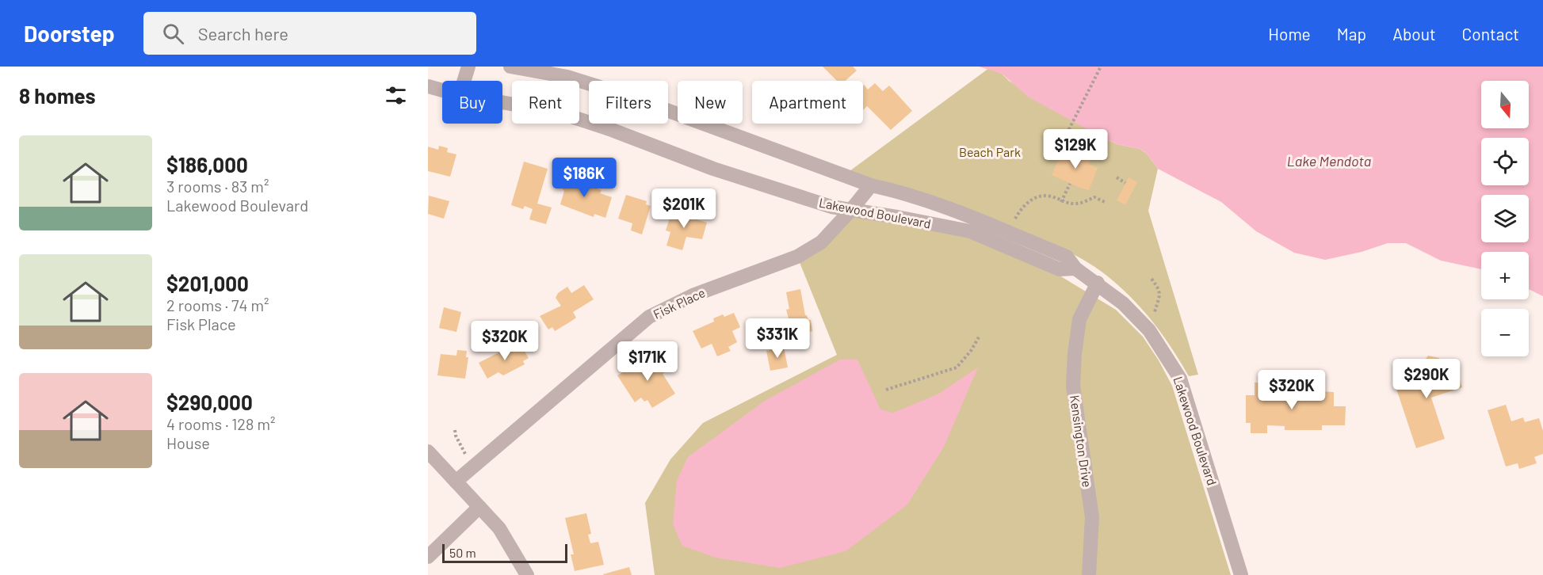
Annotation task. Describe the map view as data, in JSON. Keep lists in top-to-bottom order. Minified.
{"streets":{"street":["Lakewood Boulevard","Fisk Place","Kensington Drive"]},"crossings":[["Lakewood Boulevard","Fisk Place"],["Lakewood Boulevard","Kensington Drive"]],"water":["Lake Mendota"],"parks":["Beach Park"],"scale_bar":"50 m","north":"bottom","page":{"header":"Doorstep","search":"Search here","nav":["Home","Map","About","Contact"],"heading":"8 homes","map_buttons":["+","−"],"chip":["Buy","Rent","Filters","New","Apartment"],"list":[{"name":"$186,000","note":"3 rooms · 83 m² · Lakewood Boulevard"},{"name":"$201,000","note":"2 rooms · 74 m² · Fisk Place"},{"name":"$290,000","note":"4 rooms · 128 m² · House"}],"price":["$129K","$186K","$201K","$331K","$320K","$171K","$290K","$320K"],"scale":"50 m"}}
